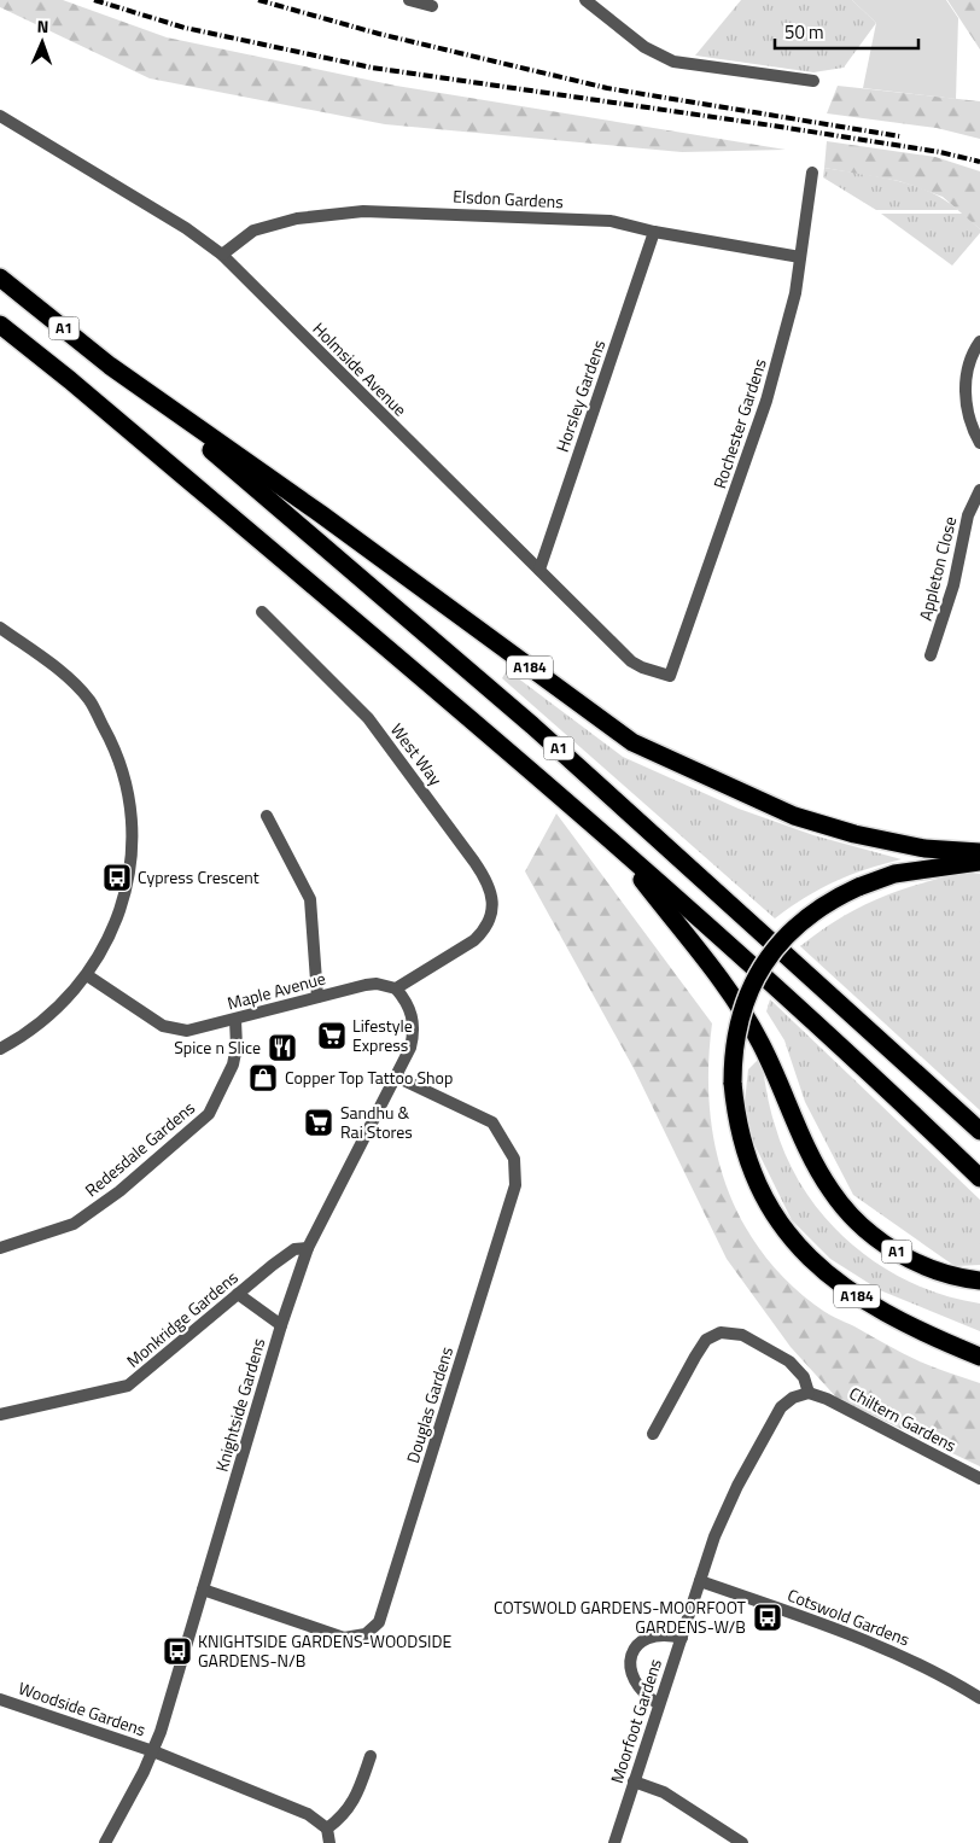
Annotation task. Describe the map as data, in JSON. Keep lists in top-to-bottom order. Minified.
{"streets":{"highway":["A1","A184"],"street":["Elsdon Gardens","Holmside Avenue","Horsley Gardens","Rochester Gardens","Appleton Close","West Way","Maple Avenue","Redesdale Gardens","Monkridge Gardens","Knightside Gardens","Douglas Gardens","Chiltern Gardens","Cotswold Gardens","Woodside Gardens","Moorfoot Gardens"]},"crossings":[["Elsdon Gardens","Holmside Avenue"],["Elsdon Gardens","Horsley Gardens"],["Elsdon Gardens","Rochester Gardens"],["A1","A184"],["Holmside Avenue","Horsley Gardens"],["Holmside Avenue","Rochester Gardens"],["West Way","Maple Avenue"],["West Way","Knightside Gardens"],["Maple Avenue","Redesdale Gardens"],["Maple Avenue","Knightside Gardens"],["Monkridge Gardens","Knightside Gardens"],["Knightside Gardens","Douglas Gardens"],["Knightside Gardens","Woodside Gardens"],["Chiltern Gardens","Moorfoot Gardens"],["Cotswold Gardens","Moorfoot Gardens"]],"places":{"bus stop":["Cypress Crescent","COTSWOLD GARDENS-MOORFOOT GARDENS-W/B","KNIGHTSIDE GARDENS-WOODSIDE GARDENS-N/B"],"supermarket":["Lifestyle Express","Sandhu & Rai Stores"],"restaurant":["Spice n Slice"],"shop":["Copper Top Tattoo Shop"]},"scale_bar":"50 m","north":"top"}
